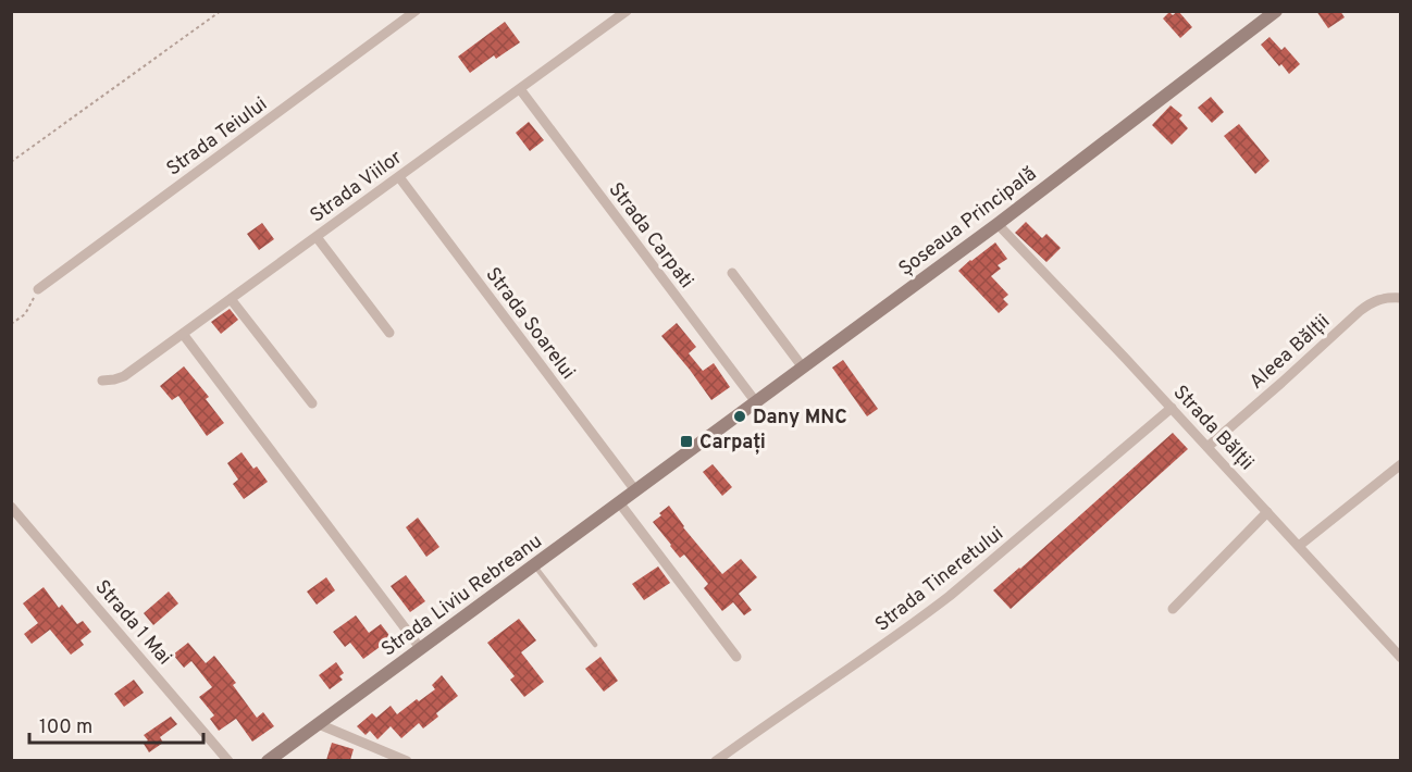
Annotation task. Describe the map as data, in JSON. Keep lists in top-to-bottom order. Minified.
{"streets":{"main road":["Șoseaua Principală","Strada Liviu Rebreanu"],"street":["Strada Teiului","Strada Viilor","Strada Carpati","Strada Soarelui","Aleea Bălții","Strada Bălții","Strada Tineretului","Strada 1 Mai"]},"crossings":[["Strada Viilor","Strada Carpati"],["Strada Viilor","Strada Soarelui"],["Șoseaua Principală","Strada Carpati"],["Șoseaua Principală","Strada Bălții"],["Șoseaua Principală","Strada Liviu Rebreanu"],["Strada Soarelui","Strada Liviu Rebreanu"],["Aleea Bălții","Strada Bălții"],["Strada Bălții","Strada Tineretului"]],"places":{"other":["Dany MNC"],"transit":["Carpați"]},"scale_bar":"100 m"}
